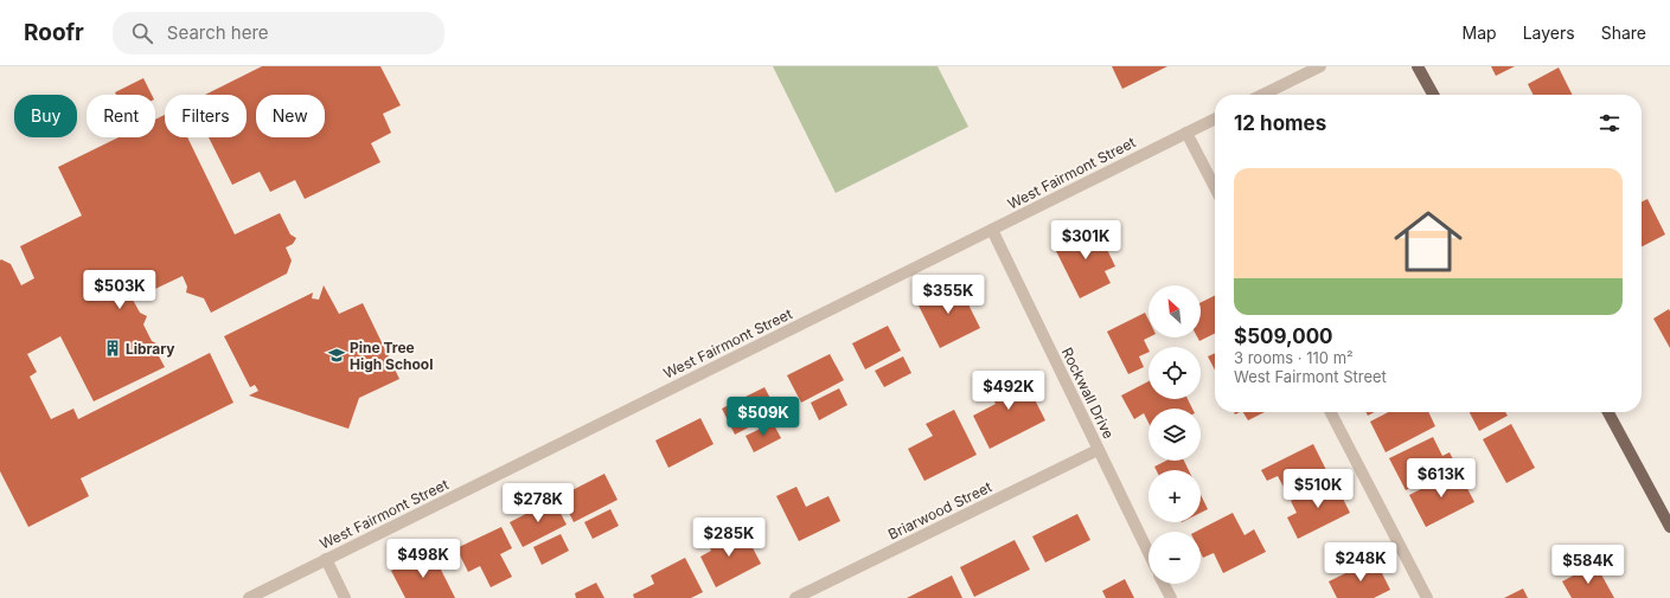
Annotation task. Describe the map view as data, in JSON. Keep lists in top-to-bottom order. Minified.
{"streets":{"street":["West Fairmont Street","Rockwall Drive","Briarwood Street"]},"crossings":[["West Fairmont Street","Rockwall Drive"],["Rockwall Drive","Briarwood Street"]],"places":{"building":["Library"],"school or university":["Pine Tree High School"]},"north":"top left","page":{"header":"Roofr","search":"Search here","nav":["Map","Layers","Share"],"chip":["Buy","Rent","Filters","New"],"heading":"12 homes","list":[{"name":"$509,000","note":"3 rooms · 110 m² · West Fairmont Street"}],"price":["$301K","$503K","$355K","$492K","$509K","$613K","$510K","$278K","$285K","$498K","$248K","$584K"],"map_buttons":["+","−"]}}
